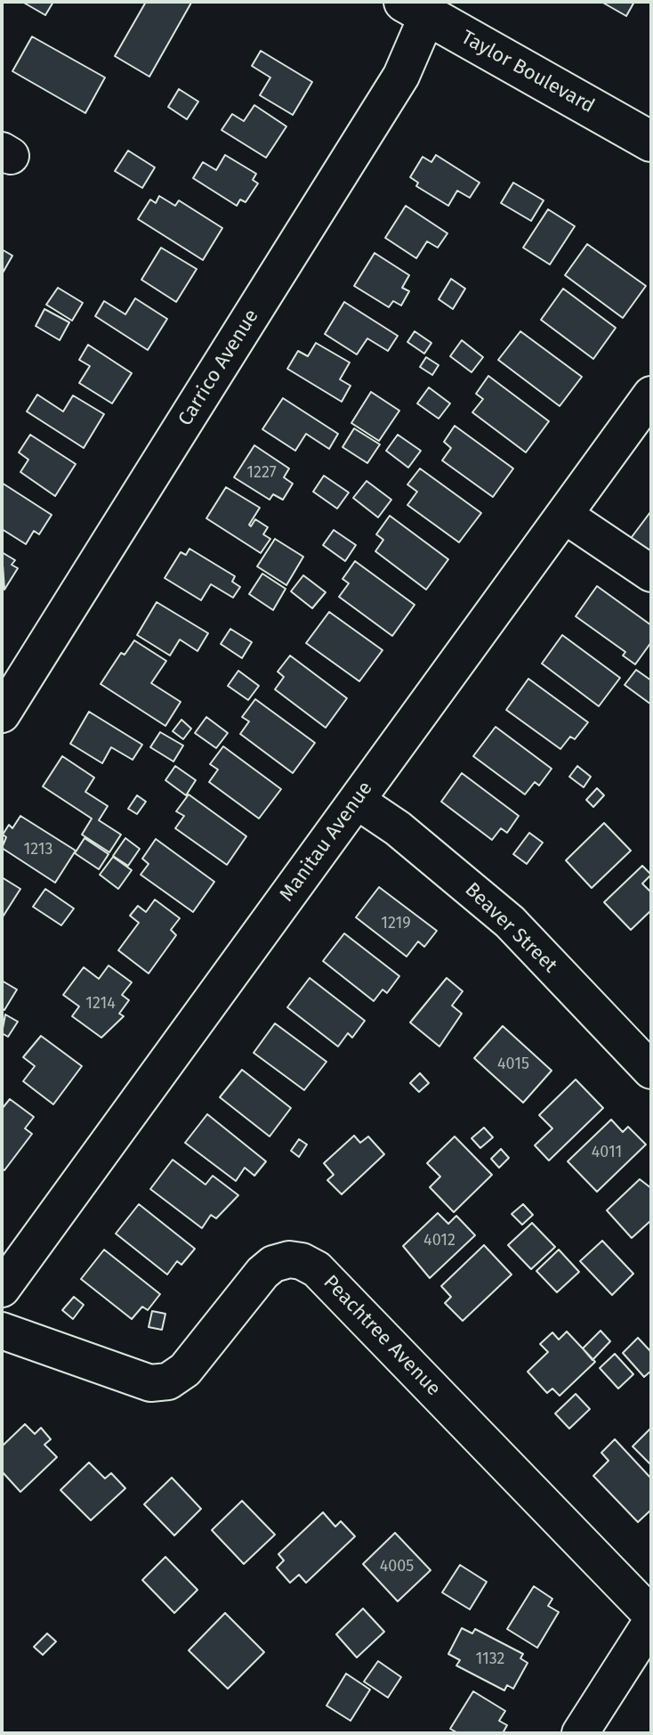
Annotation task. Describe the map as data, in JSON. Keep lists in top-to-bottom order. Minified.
{"streets":{"main road":["Taylor Boulevard"],"street":["Carrico Avenue","Manitau Avenue","Beaver Street","Peachtree Avenue"]},"crossings":[["Taylor Boulevard","Carrico Avenue"],["Manitau Avenue","Beaver Street"]],"house_numbers":["1227","1213","1219","1214","4015","4011","4012","4005","1132"]}
